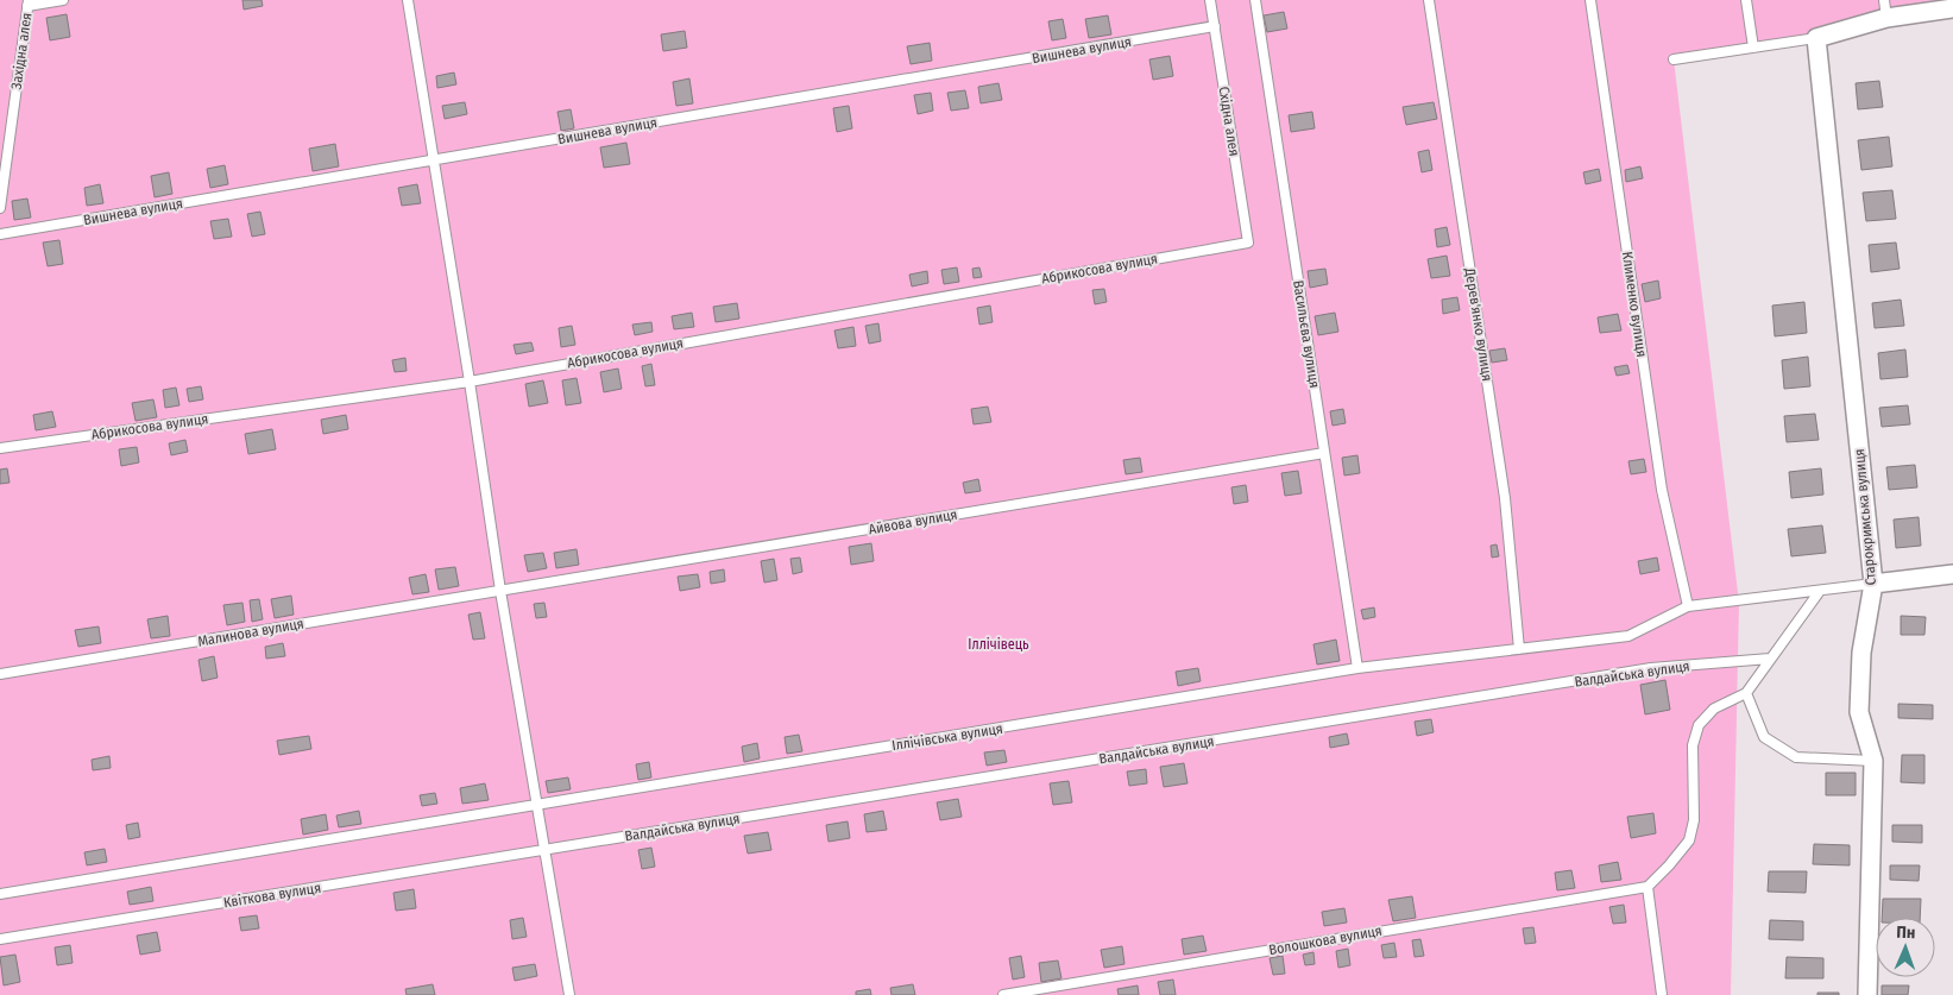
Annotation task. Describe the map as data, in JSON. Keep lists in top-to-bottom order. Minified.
{"streets":{"street":["Старокримська вулиця"],"lane":["Вишнева вулиця","Західна алея","Східна алея","Абрикосова вулиця","Клименко вулиця","Дерев'янко вулиця","Васильєва вулиця","Айвова вулиця","Малинова вулиця","Валдайська вулиця","Іллічівська вулиця","Квіткова вулиця","Волошкова вулиця"]},"crossings":[["Вишнева вулиця","Східна алея"],["Східна алея","Абрикосова вулиця"],["Клименко вулиця","Іллічівська вулиця"],["Дерев'янко вулиця","Іллічівська вулиця"],["Васильєва вулиця","Айвова вулиця"],["Васильєва вулиця","Іллічівська вулиця"],["Айвова вулиця","Малинова вулиця"],["Валдайська вулиця","Квіткова вулиця"]],"parks":["Іллічівець"],"north":"top"}
